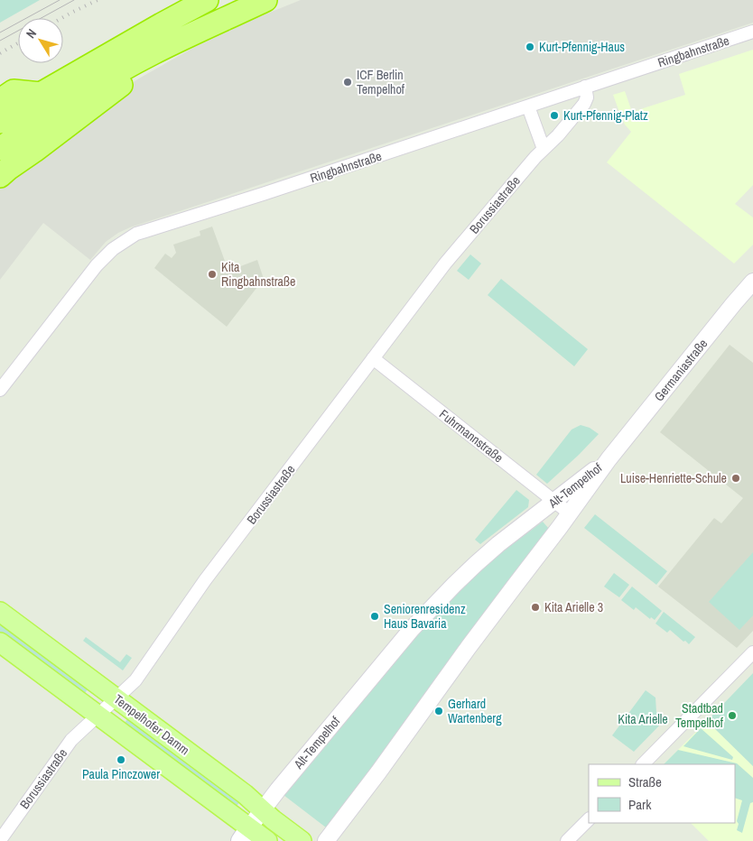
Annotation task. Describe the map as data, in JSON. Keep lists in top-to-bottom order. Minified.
{"streets":{"main road":["Tempelhofer Damm"],"street":["Ringbahnstraße","Borussiastraße","Germaniastraße","Fuhrmannstraße","Alt-Tempelhof"]},"crossings":[["Ringbahnstraße","Borussiastraße"],["Borussiastraße","Fuhrmannstraße"],["Borussiastraße","Tempelhofer Damm"],["Germaniastraße","Alt-Tempelhof"],["Fuhrmannstraße","Alt-Tempelhof"],["Alt-Tempelhof","Tempelhofer Damm"]],"parks":["Kita Arielle"],"places":["Kurt-Pfennig-Haus","ICF Berlin Tempelhof","Kurt-Pfennig-Platz","Kita Ringbahnstraße","Luise-Henriette-Schule","Kita Arielle 3","Seniorenresidenz Haus Bavaria","Gerhard Wartenberg","Stadtbad Tempelhof","Paula Pinczower"],"legend":["Straße","Park"],"north":"top left"}
